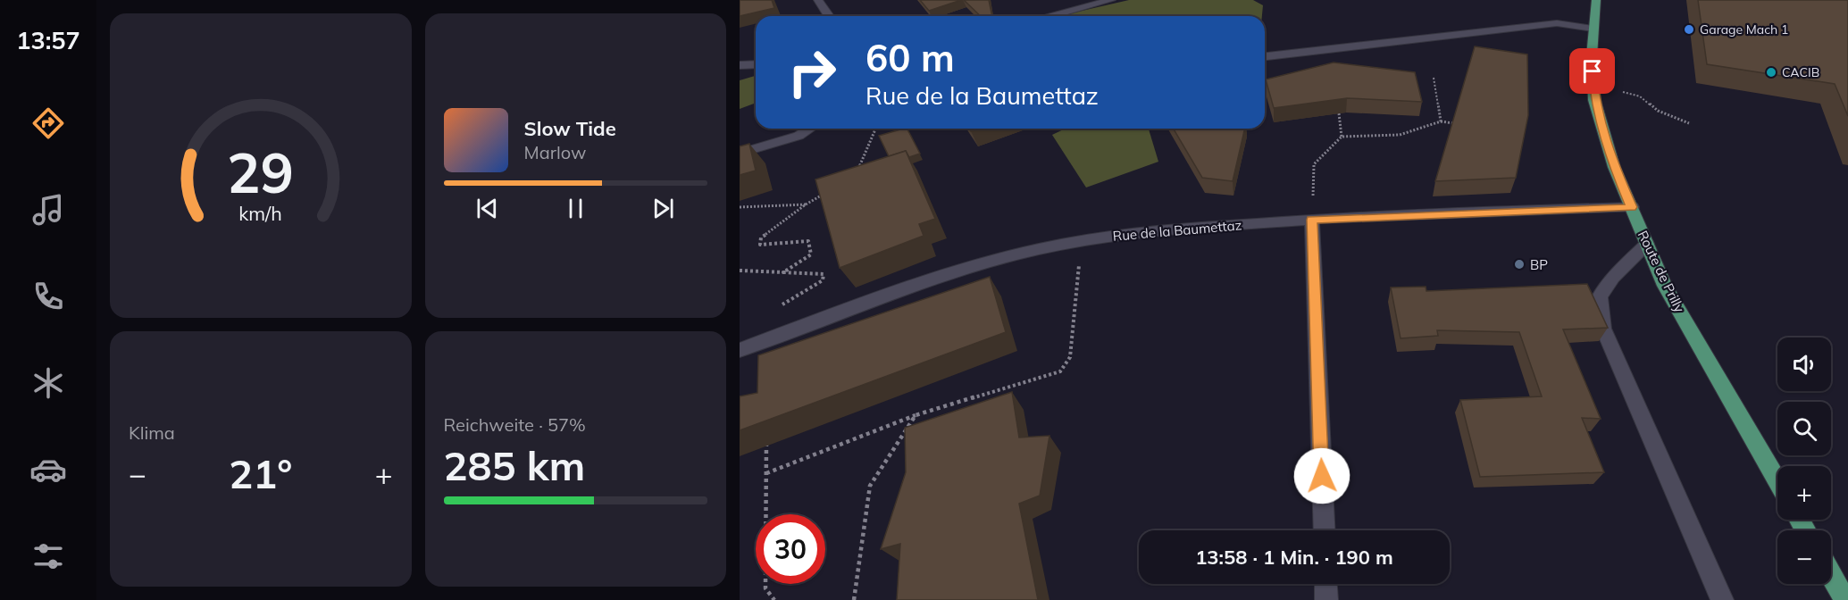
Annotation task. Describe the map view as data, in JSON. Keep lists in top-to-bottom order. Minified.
{"streets":{"main road":["Route de Prilly"],"street":["Rue de la Baumettaz"]},"crossings":[["Rue de la Baumettaz","Route de Prilly"]],"places":["Garage Mach 1","CACIB","BP"],"page":{"tabs":"13:57","turn":["60 m","Rue de la Baumettaz"],"song":["Slow Tide","Marlow"],"tile":["Klima",["Reichweite · 57%","285 km"]],"map_buttons":["+","−"],"heat":["−","21°","+"],"limit":"30","trip":"13:58 · 1 Min. · 190 m","gauge":["29","km/h"]}}
